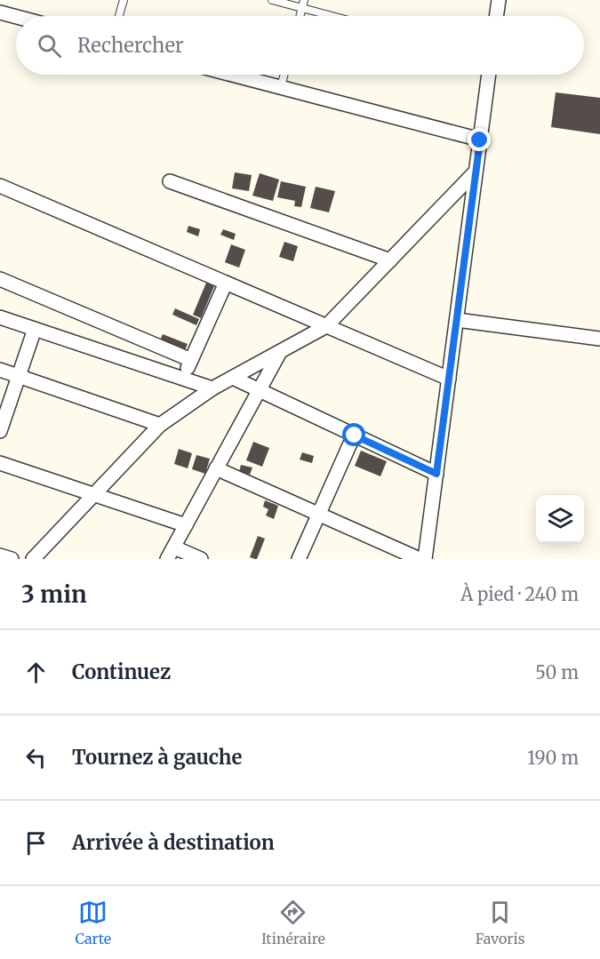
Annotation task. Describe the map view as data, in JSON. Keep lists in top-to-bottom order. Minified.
{"page":{"search":"Rechercher","heading":["3 min","À pied · 240 m"],"list":[["Continuez","50 m"],["Tournez à gauche","190 m"],"Arrivée à destination"],"nav":["Carte","Itinéraire","Favoris"]}}
